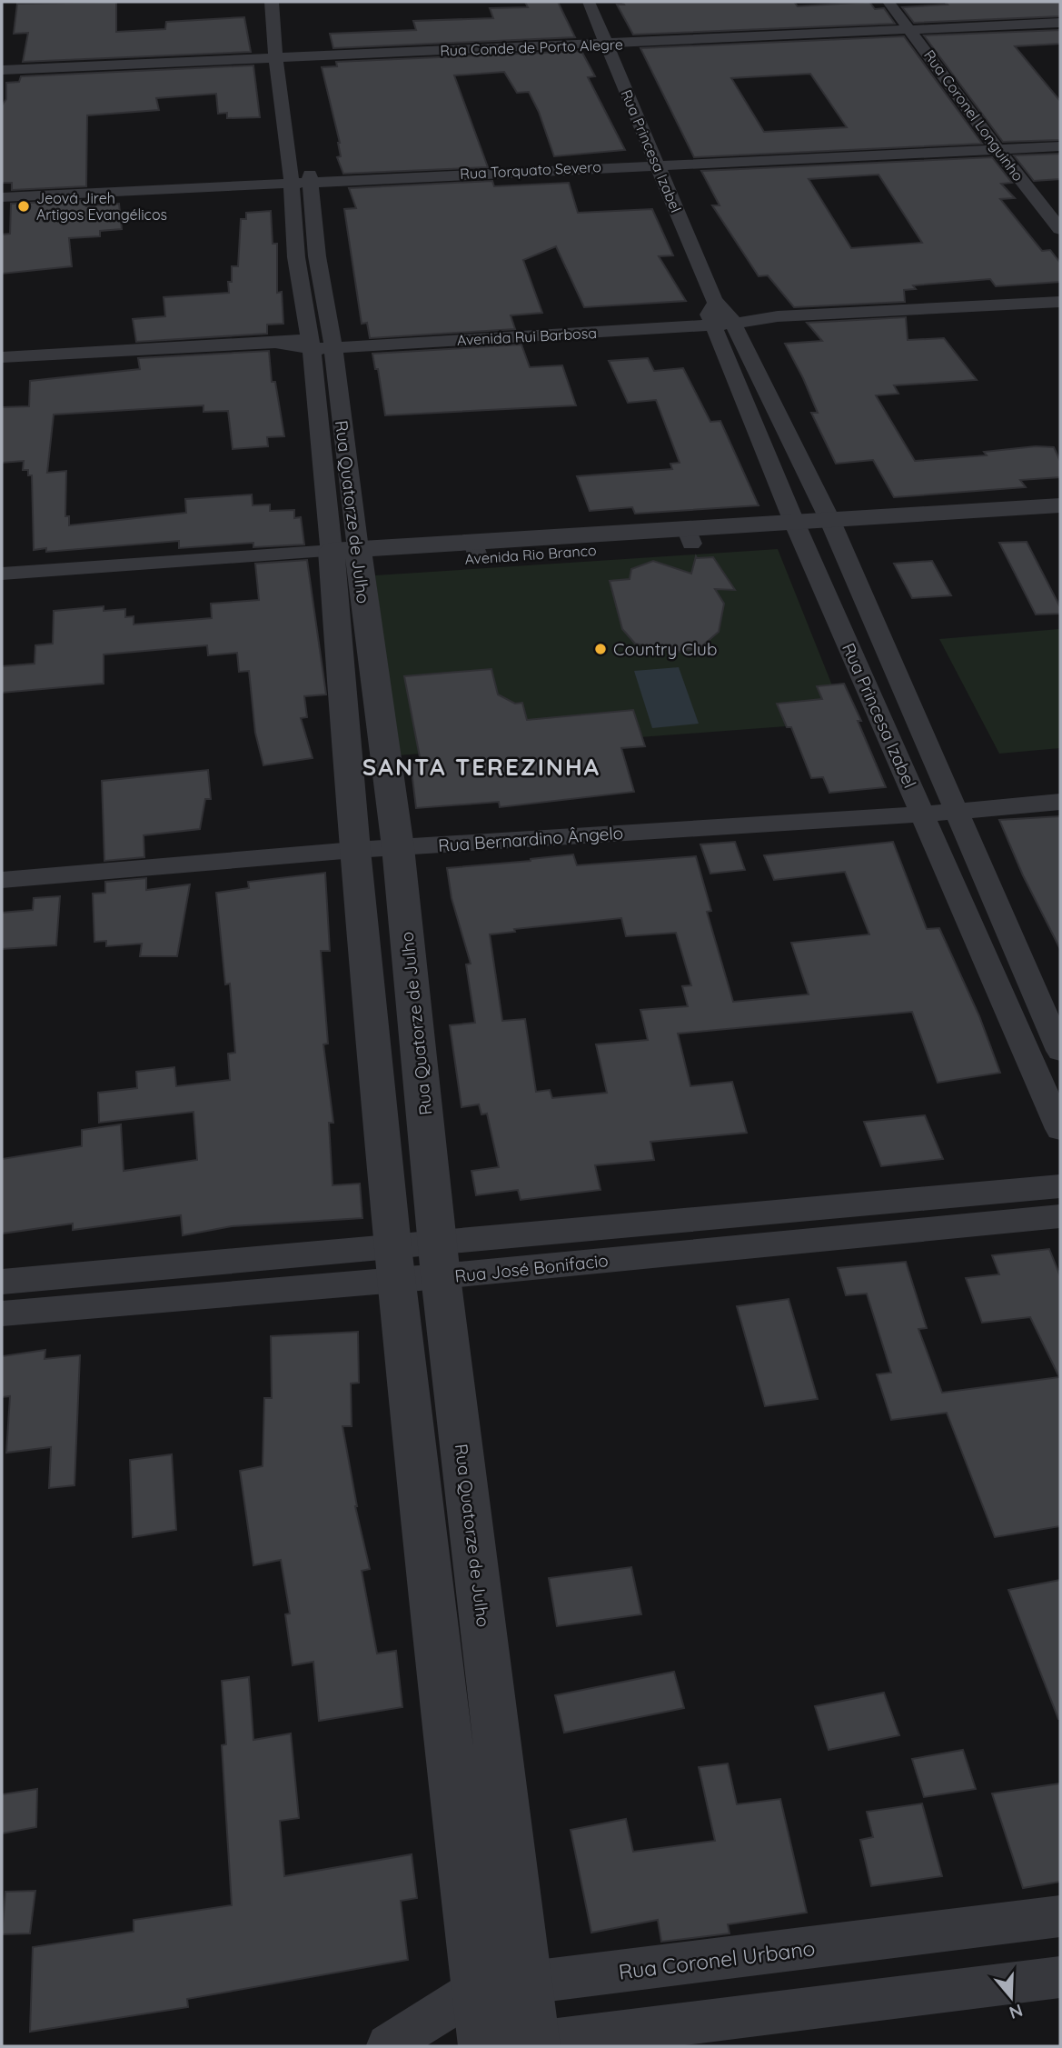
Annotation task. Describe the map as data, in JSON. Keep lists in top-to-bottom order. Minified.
{"streets":{"street":["Rua Conde de Porto Alegre","Rua Coronel Longuinho","Rua Princesa Izabel","Rua Torquato Severo","Avenida Rui Barbosa","Rua Quatorze de Julho","Avenida Rio Branco","Rua Bernardino Ângelo","Rua José Bonifacio","Rua Coronel Urbano"]},"crossings":[["Rua Conde de Porto Alegre","Rua Coronel Longuinho"],["Rua Conde de Porto Alegre","Rua Princesa Izabel"],["Rua Conde de Porto Alegre","Rua Quatorze de Julho"],["Rua Coronel Longuinho","Rua Torquato Severo"],["Rua Princesa Izabel","Rua Torquato Severo"],["Rua Princesa Izabel","Avenida Rui Barbosa"],["Rua Princesa Izabel","Avenida Rio Branco"],["Rua Princesa Izabel","Rua Bernardino Ângelo"],["Rua Torquato Severo","Rua Quatorze de Julho"],["Avenida Rui Barbosa","Rua Quatorze de Julho"],["Rua Quatorze de Julho","Avenida Rio Branco"],["Rua Quatorze de Julho","Rua Bernardino Ângelo"],["Rua Quatorze de Julho","Rua José Bonifacio"],["Rua Quatorze de Julho","Rua Coronel Urbano"]],"districts":["SANTA TEREZINHA"],"places":["Jeová Jireh Artigos Evangélicos","Country Club"],"north":"bottom"}
